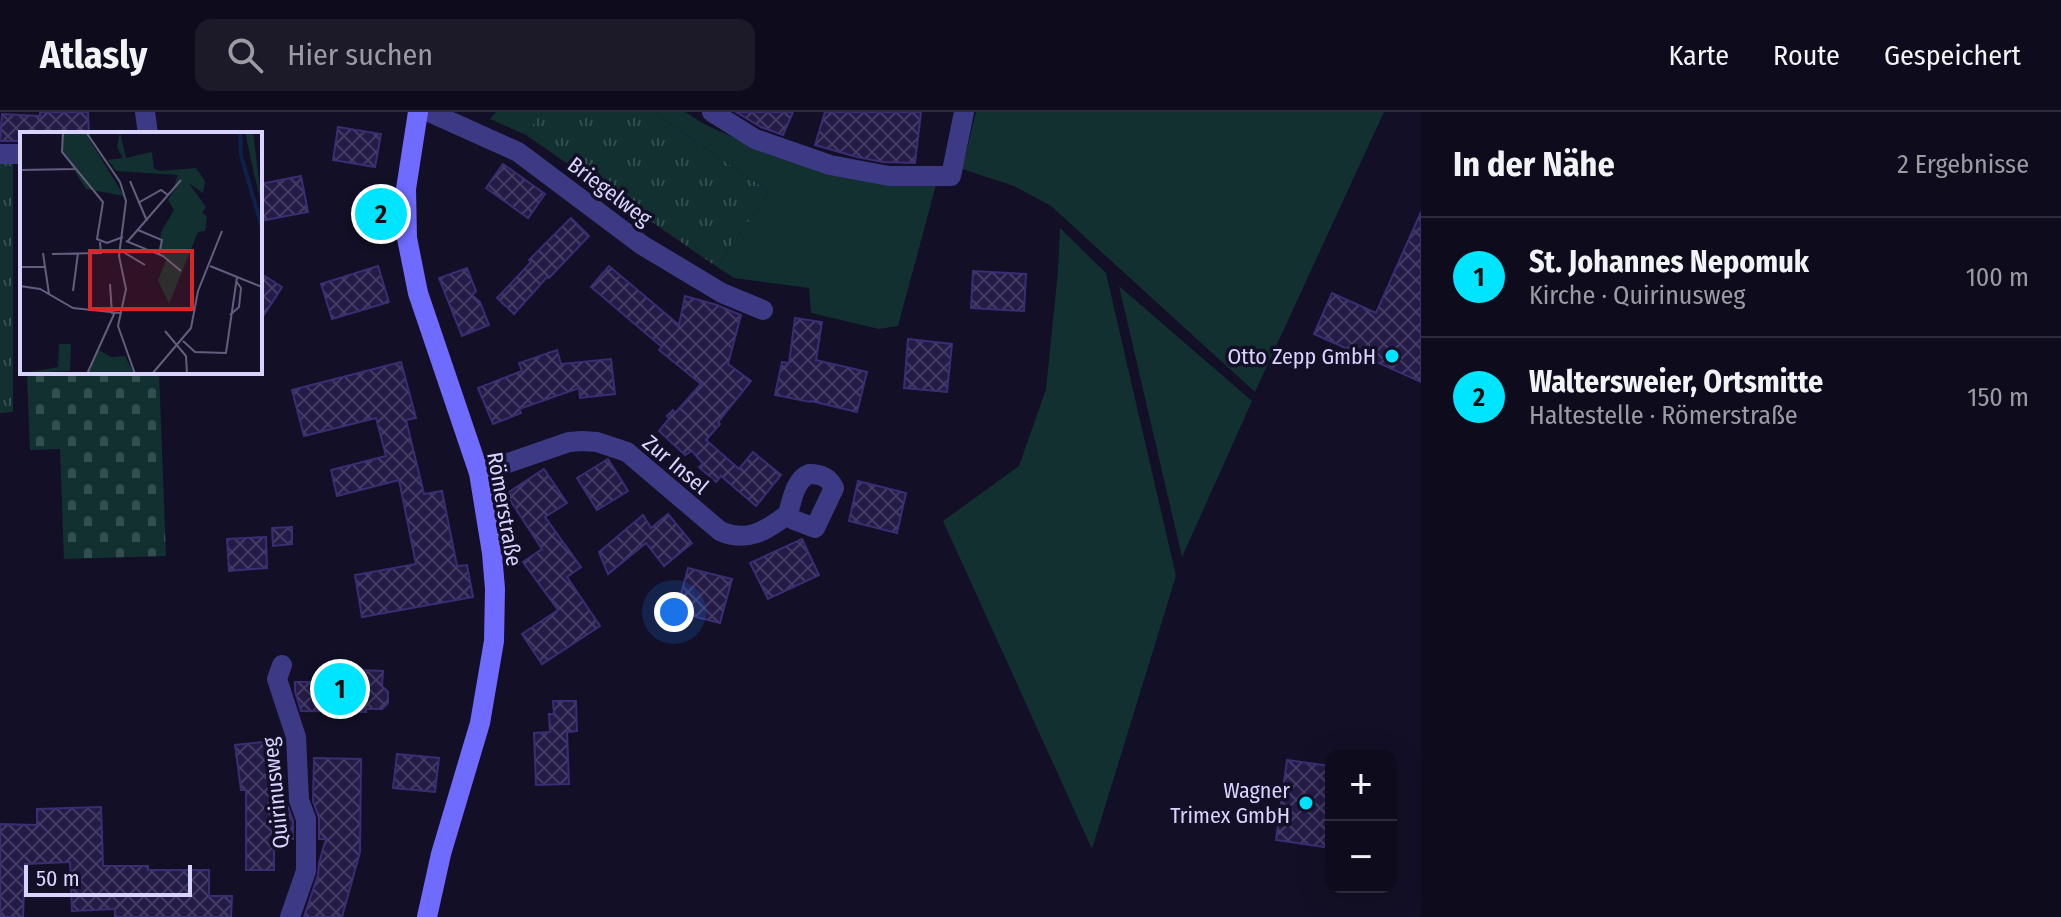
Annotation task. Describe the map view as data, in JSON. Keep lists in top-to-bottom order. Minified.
{"streets":{"street":["Briegelweg","Zur Insel","Römerstraße","Quirinusweg"]},"crossings":[["Zur Insel","Römerstraße"]],"places":["Otto Zepp GmbH","Wagner Trimex GmbH"],"scale_bar":"50 m","page":{"header":"Atlasly","search":"Hier suchen","nav":["Karte","Route","Gespeichert"],"heading":["In der Nähe","2 Ergebnisse"],"pins":["2","1"],"list":[{"mark":"1","name":"St. Johannes Nepomuk","note":"Kirche · Quirinusweg","value":"100 m"},{"mark":"2","name":"Waltersweier, Ortsmitte","note":"Haltestelle · Römerstraße","value":"150 m"}],"map_buttons":["+","−"],"scale":"50 m"}}
